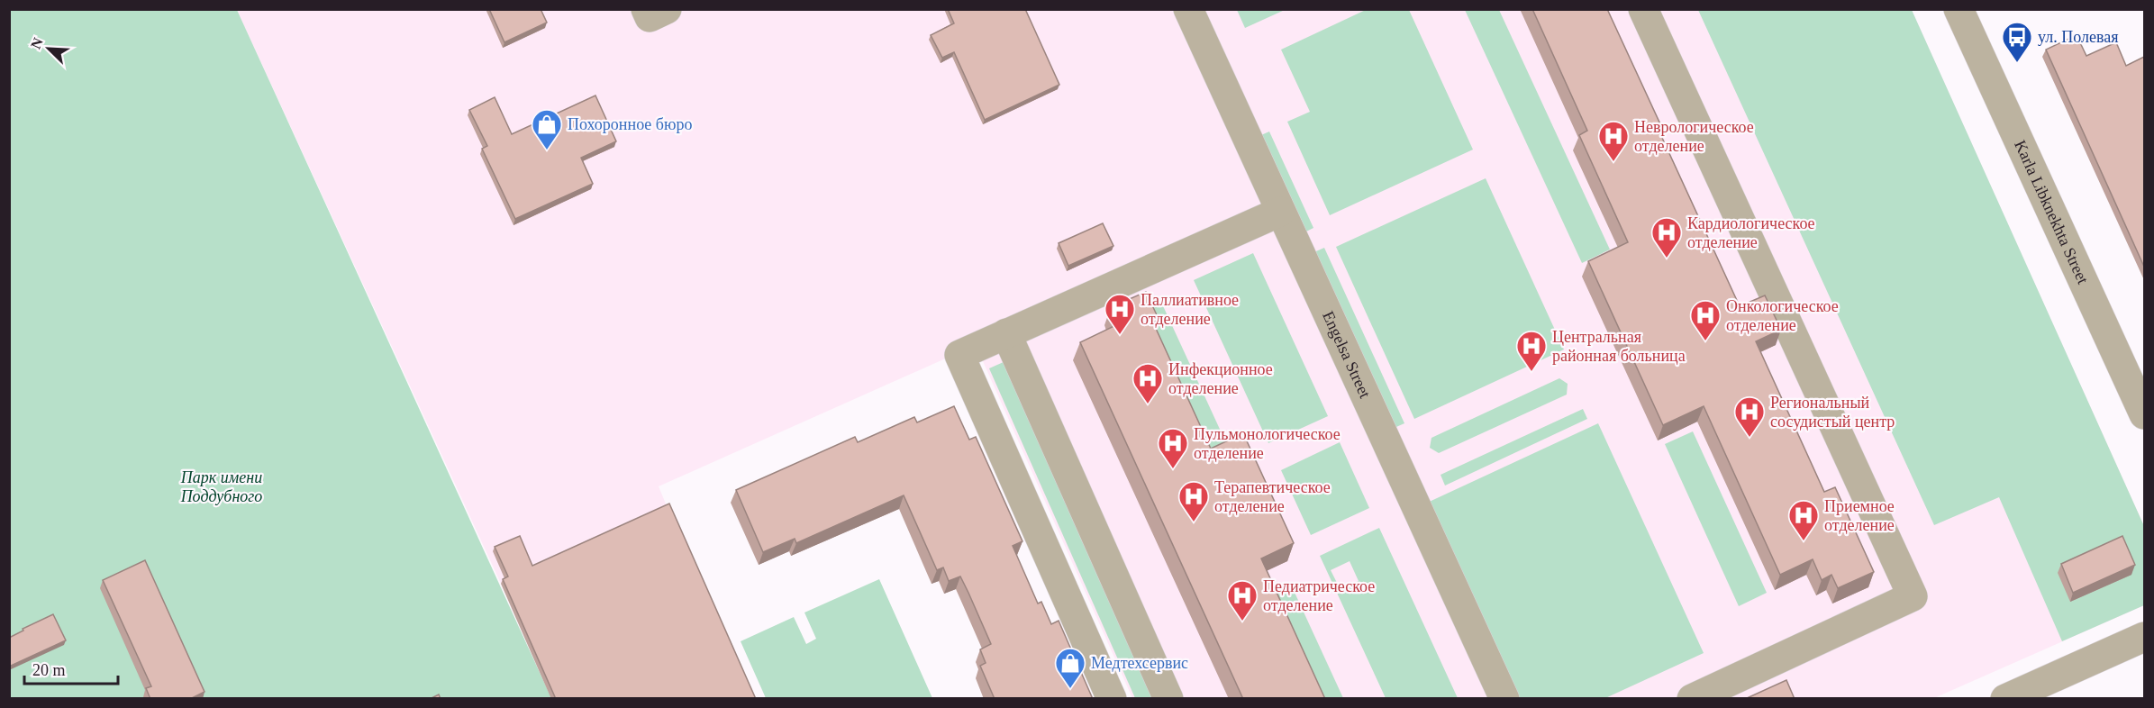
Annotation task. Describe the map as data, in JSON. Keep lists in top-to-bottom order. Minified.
{"streets":{"street":["Karla Libknekhta Street","Engelsa Street"]},"parks":["Парк имени Поддубного"],"places":{"bus stop":["ул. Полевая"],"shop":["Похоронное бюро","Медтехсервис"],"hospital":["Неврологическое отделение","Кардиологическое отделение","Паллиативное отделение","Онкологическое отделение","Центральная районная больница","Инфекционное отделение","Региональный сосудистый центр","Пульмонологическое отделение","Терапевтическое отделение","Приемное отделение","Педиатрическое отделение"]},"scale_bar":"20 m","north":"top left"}
